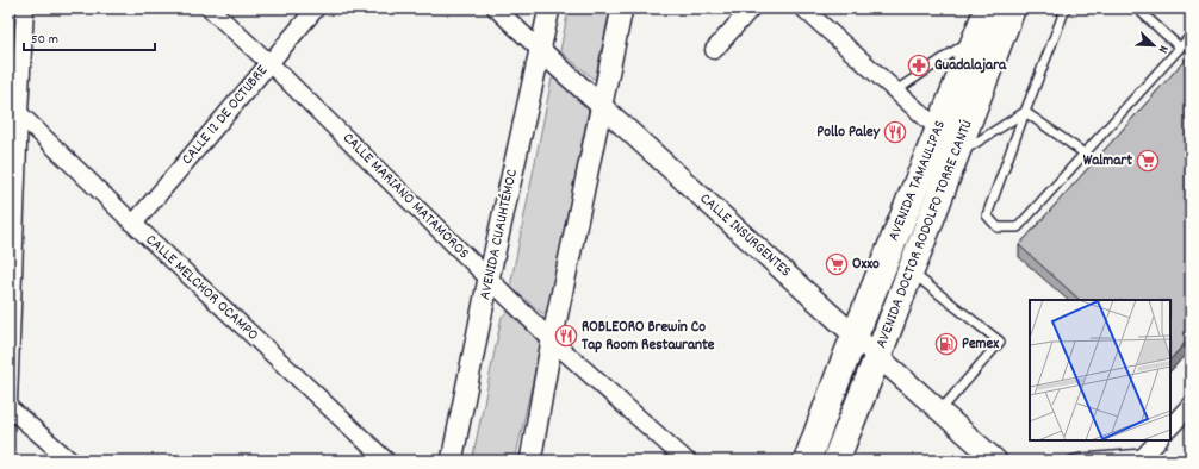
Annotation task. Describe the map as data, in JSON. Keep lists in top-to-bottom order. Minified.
{"streets":{"main road":["AVENIDA TAMAULIPAS","AVENIDA DOCTOR RODOLFO TORRE CANTÚ"],"street":["CALLE 12 DE OCTUBRE","CALLE MARIANO MATAMOROS","AVENIDA CUAUHTÉMOC","CALLE INSURGENTES","CALLE MELCHOR OCAMPO"]},"crossings":[["CALLE 12 DE OCTUBRE","CALLE MARIANO MATAMOROS"],["CALLE 12 DE OCTUBRE","CALLE MELCHOR OCAMPO"],["AVENIDA TAMAULIPAS","CALLE INSURGENTES"],["CALLE MARIANO MATAMOROS","AVENIDA CUAUHTÉMOC"],["AVENIDA CUAUHTÉMOC","CALLE INSURGENTES"],["AVENIDA DOCTOR RODOLFO TORRE CANTÚ","CALLE INSURGENTES"]],"places":{"pharmacy":["Guadalajara"],"restaurant":["Pollo Paley","ROBLEORO Brewin Co Tap Room Restaurante"],"supermarket":["Walmart","Oxxo"],"fuel station":["Pemex"]},"scale_bar":"50 m","north":"bottom right"}
